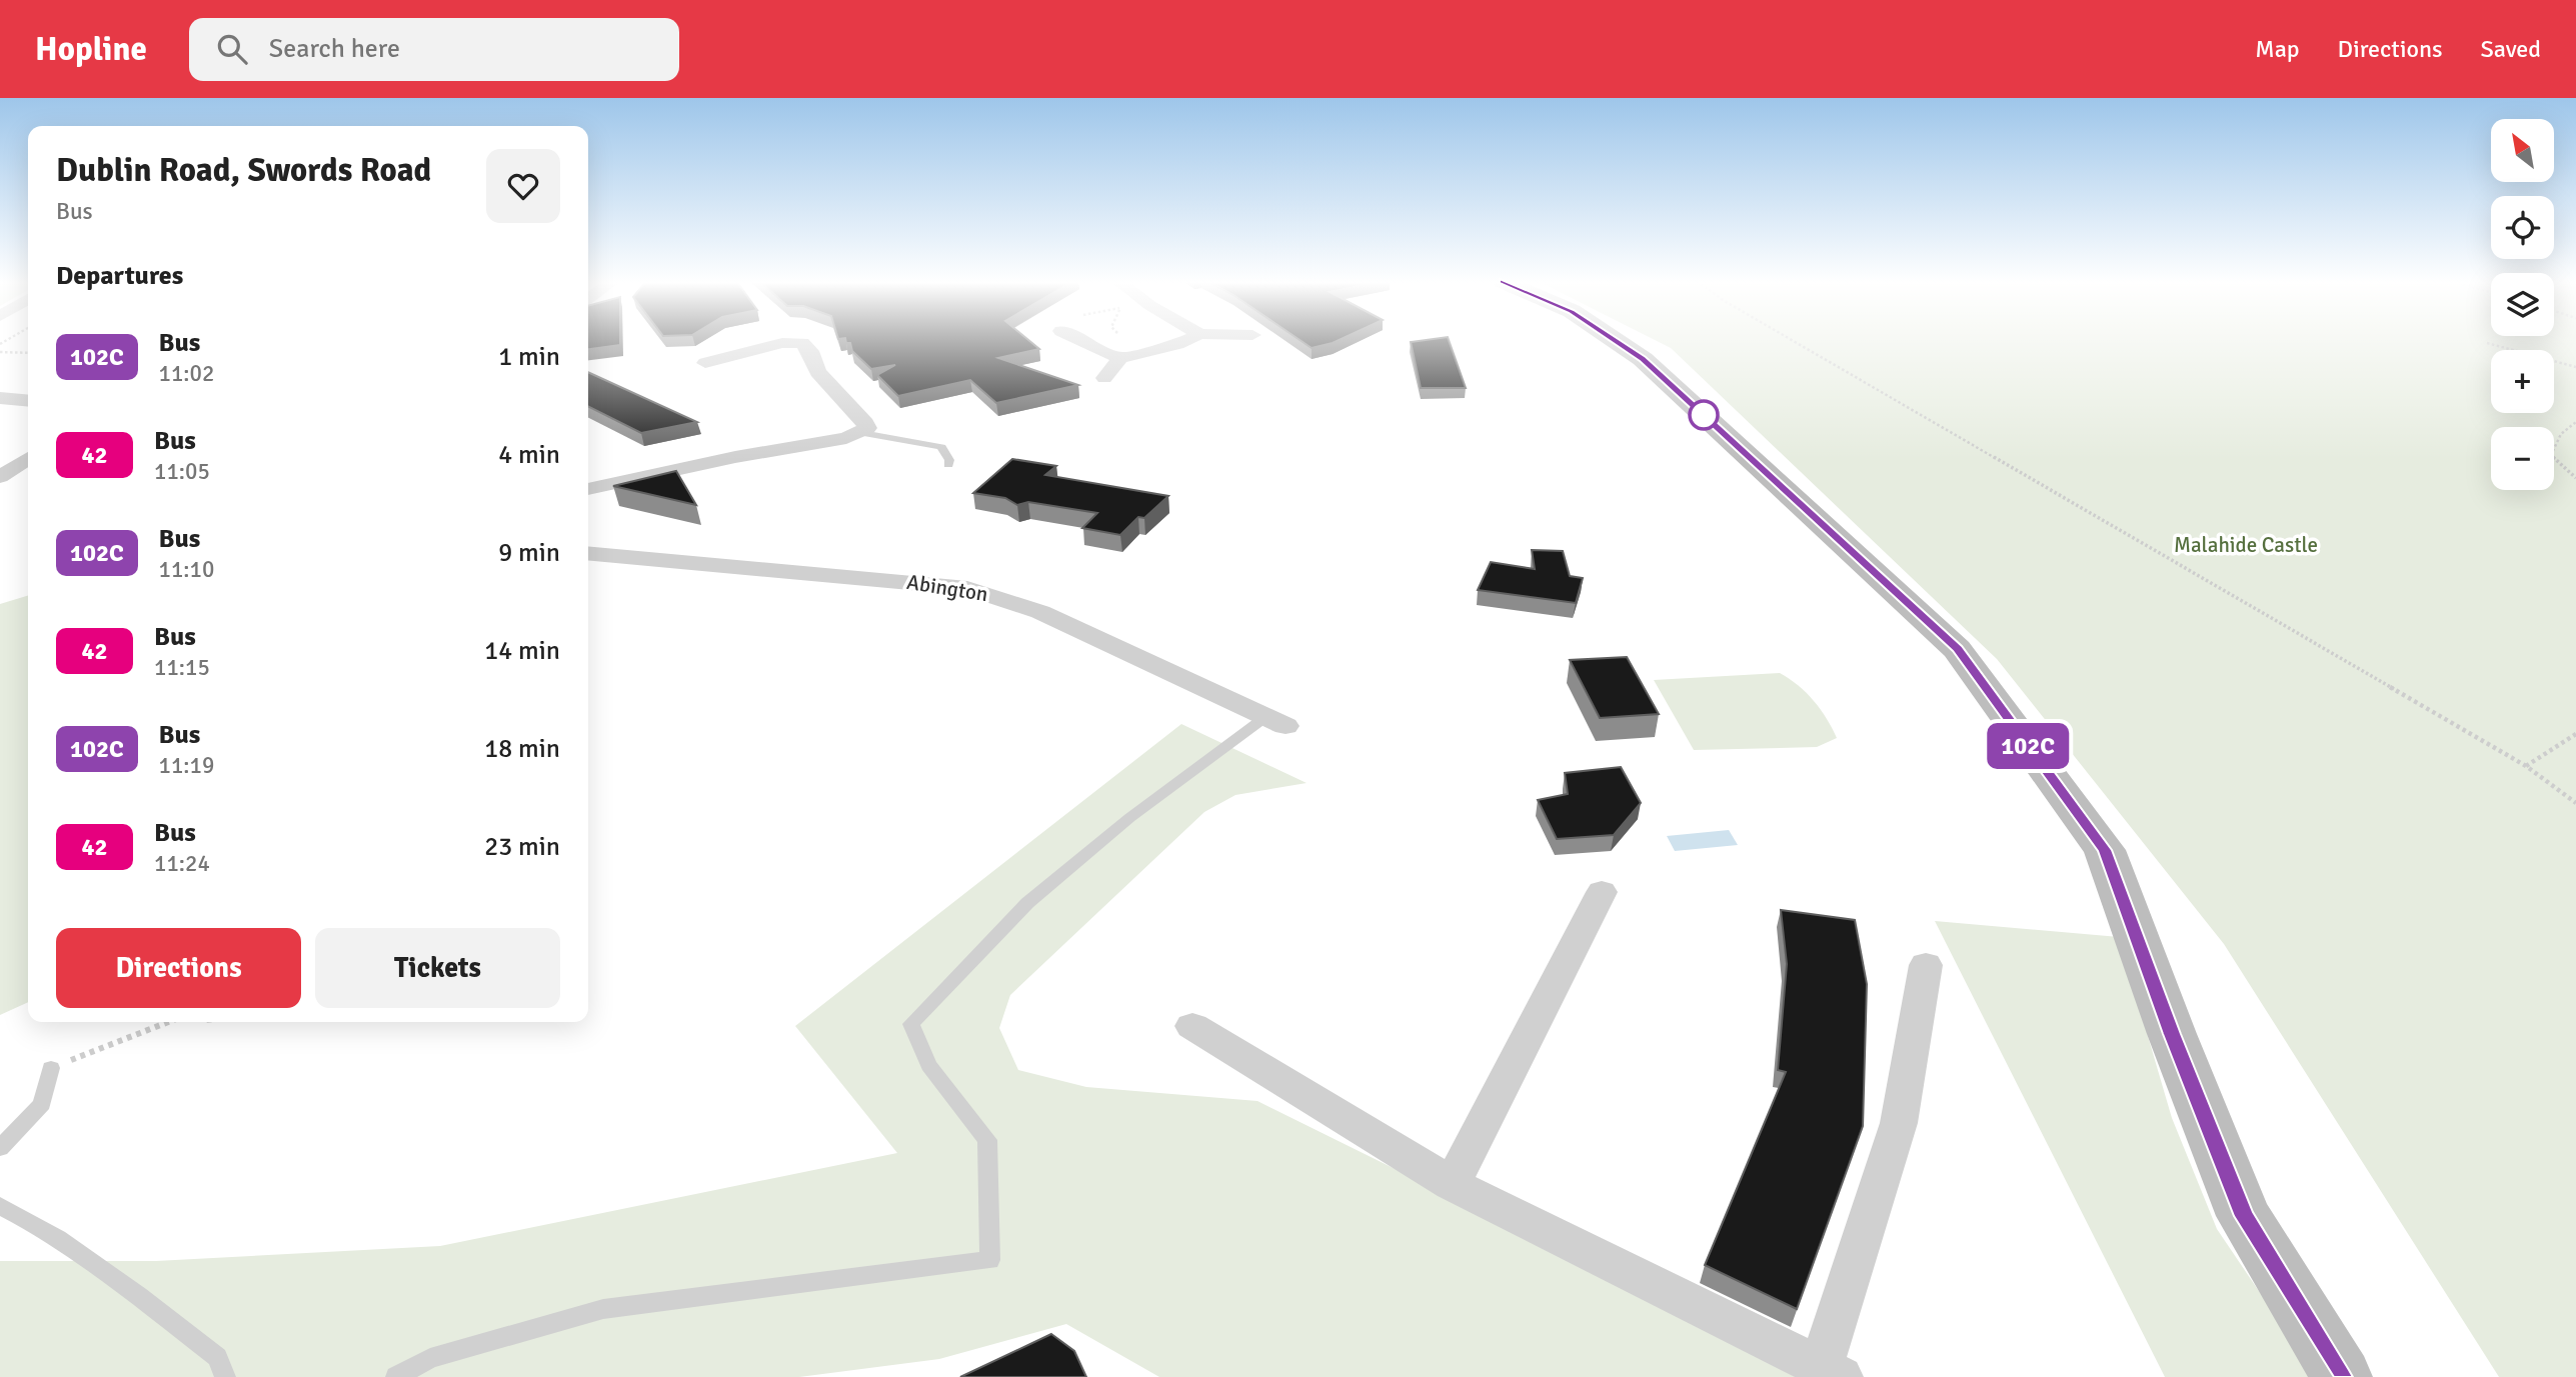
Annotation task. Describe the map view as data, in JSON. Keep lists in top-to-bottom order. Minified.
{"streets":{"street":["Abington"]},"parks":["Malahide Castle"],"lines":["bus line 102C"],"north":"top left","page":{"header":"Hopline","search":"Search here","nav":["Map","Directions","Saved"],"on_map":"102C","map_buttons":["+","−"],"heading":[["Dublin Road, Swords Road","Bus"],"Departures"],"list":[{"mark":"102C","name":"Bus","note":"11:02","value":"1 min"},{"mark":"42","name":"Bus","note":"11:05","value":"4 min"},{"mark":"102C","name":"Bus","note":"11:10","value":"9 min"},{"mark":"42","name":"Bus","note":"11:15","value":"14 min"},{"mark":"102C","name":"Bus","note":"11:19","value":"18 min"},{"mark":"42","name":"Bus","note":"11:24","value":"23 min"}],"buttons":["Directions","Tickets"]}}
